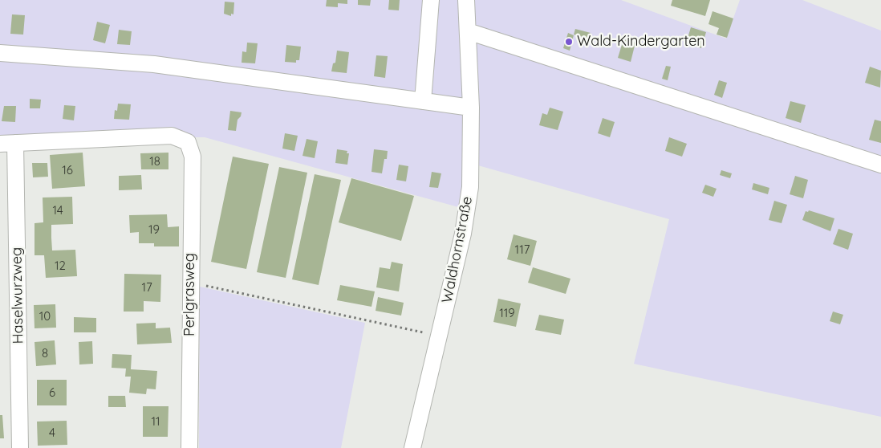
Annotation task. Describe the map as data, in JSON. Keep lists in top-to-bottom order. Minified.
{"streets":{"street":["Waldhornstraße","Perlgrasweg","Haselwurzweg"]},"crossings":[["Perlgrasweg","Haselwurzweg"]],"places":["Wald-Kindergarten"],"house_numbers":["18","16","14","19","117","12","17","119","10","8","6","11","4"]}
